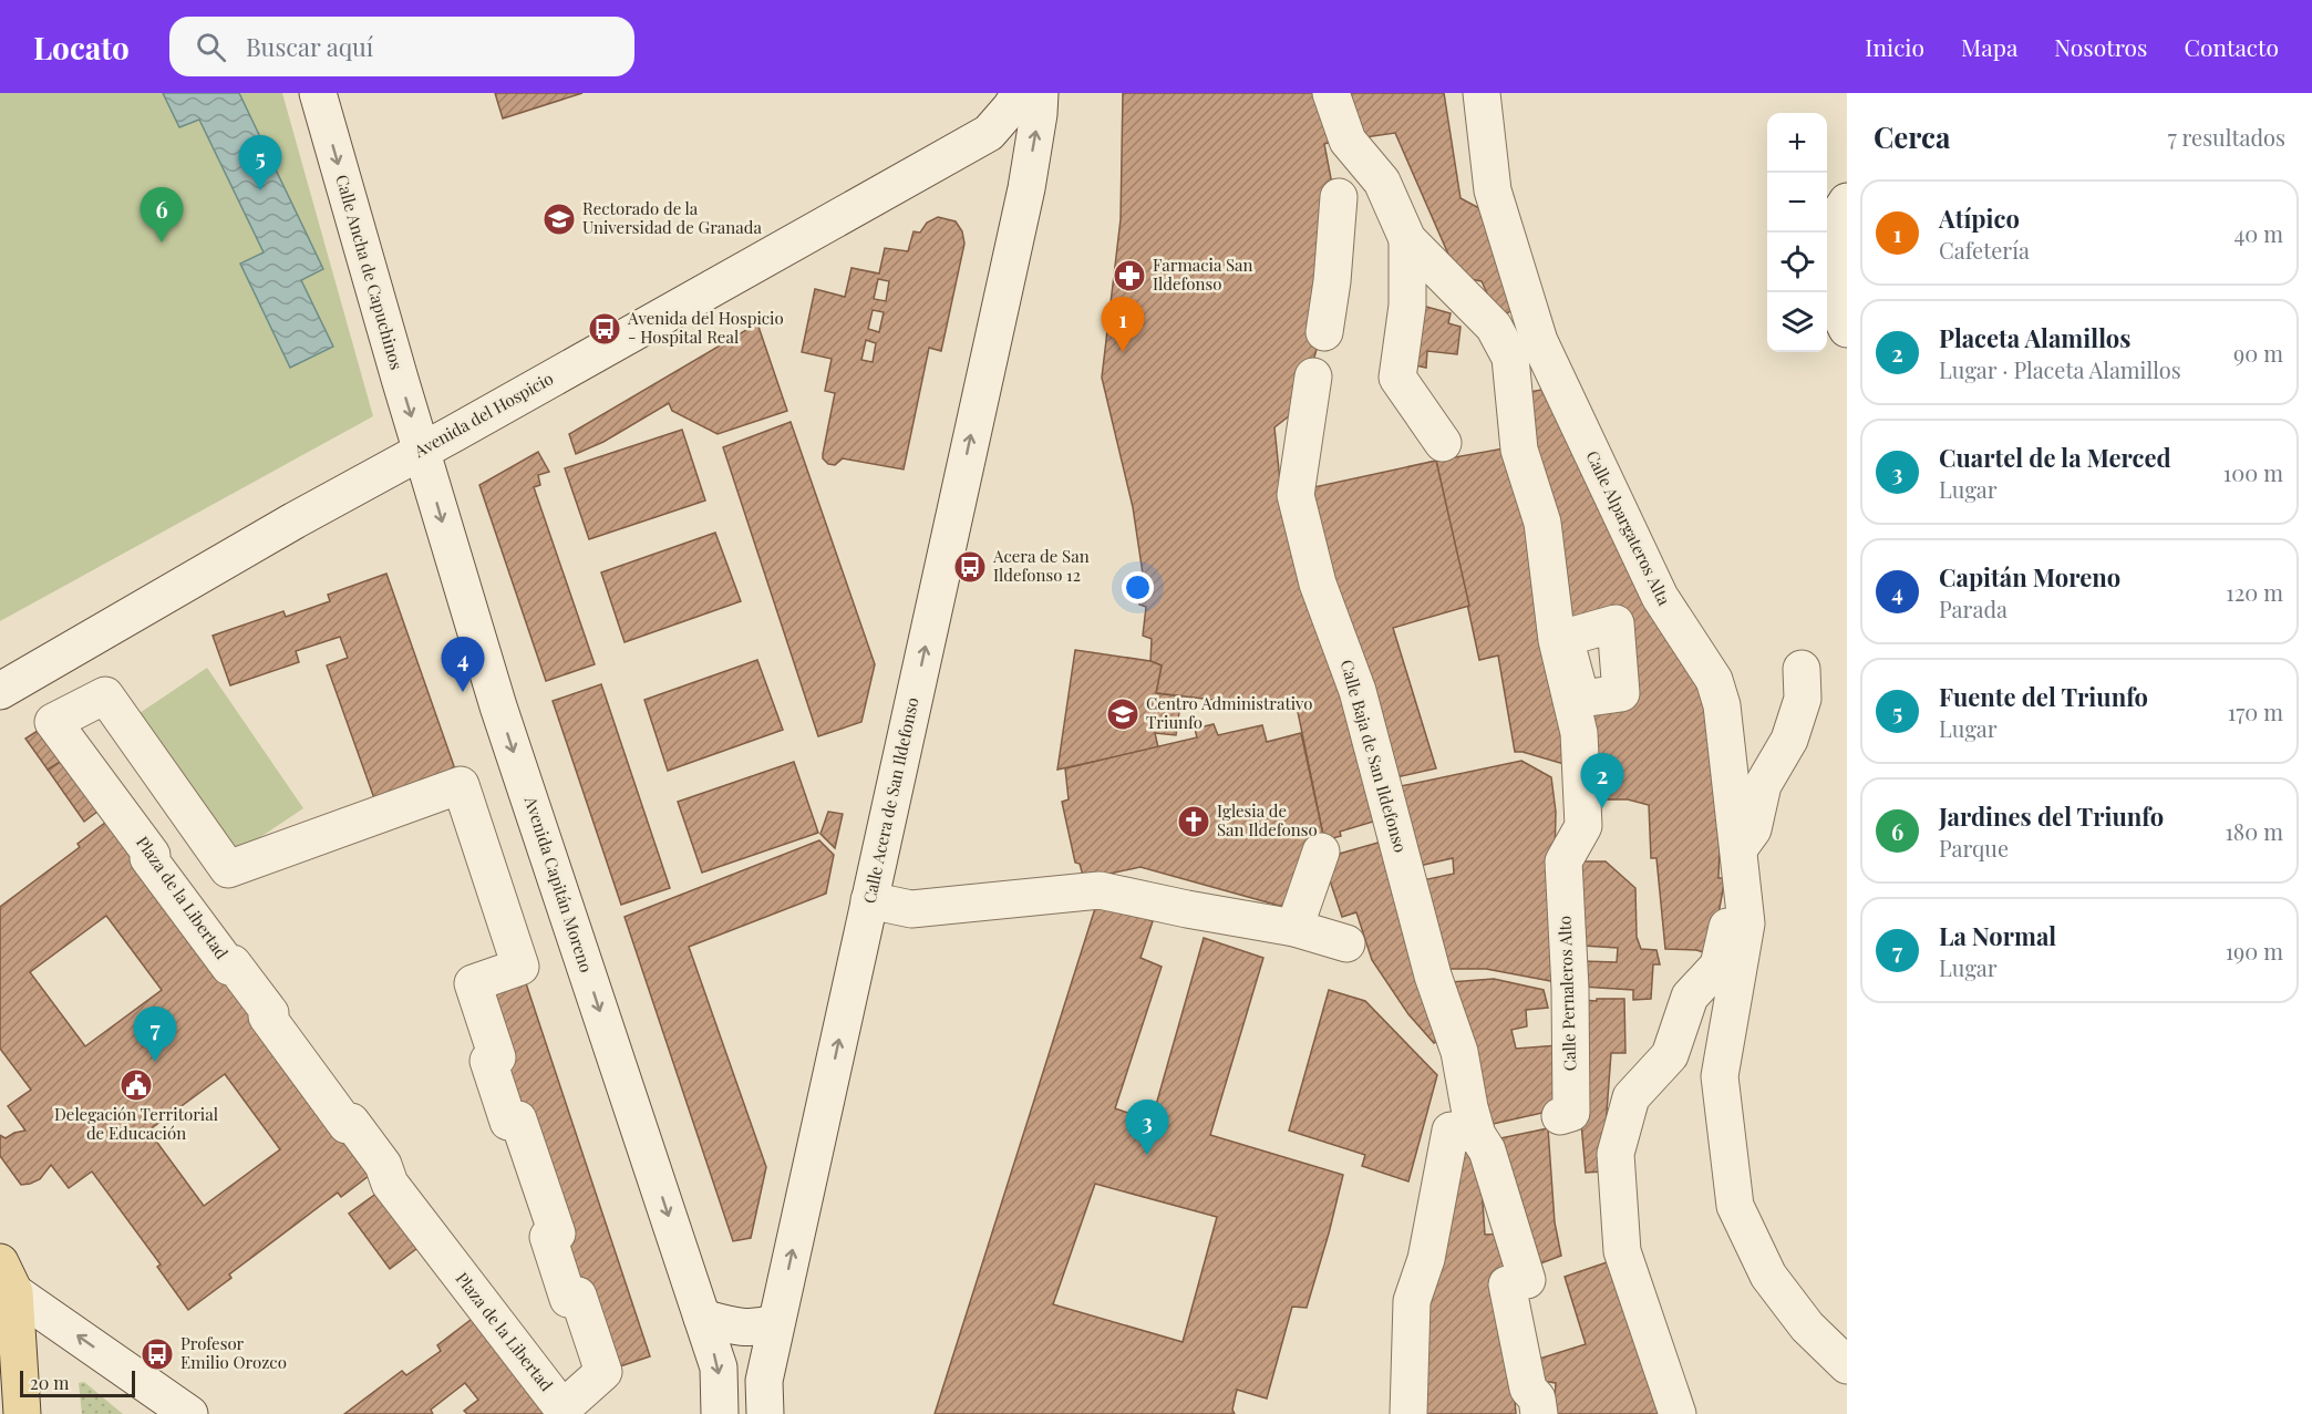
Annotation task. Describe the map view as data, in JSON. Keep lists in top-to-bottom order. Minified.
{"streets":{"street":["Calle Ancha de Capuchinos","Avenida del Hospicio","Calle Alpargateros Alta","Calle Baja de San Ildefonso","Calle Acera de San Ildefonso","Avenida Capitán Moreno","Plaza de la Libertad","Calle Pernaleros Alto"]},"crossings":[["Calle Ancha de Capuchinos","Avenida del Hospicio"],["Calle Ancha de Capuchinos","Avenida Capitán Moreno"],["Avenida del Hospicio","Avenida Capitán Moreno"]],"one_way":["Calle Ancha de Capuchinos","Calle Acera de San Ildefonso","Avenida Capitán Moreno"],"places":{"school or university":["Rectorado de la Universidad de Granada","Centro Administrativo Triunfo"],"pharmacy":["Farmacia San Ildefonso"],"bus stop":["Avenida del Hospicio - Hospital Real","Acera de San Ildefonso 12","Profesor Emilio Orozco"],"church":["Iglesia de San Ildefonso"],"public building":["Delegación Territorial de Educación"]},"scale_bar":"20 m","page":{"header":"Locato","search":"Buscar aquí","nav":["Inicio","Mapa","Nosotros","Contacto"],"heading":["Cerca","7 resultados"],"map_buttons":["+","−"],"pins":["5","6","1","4","2","7","3"],"list":[{"mark":"1","name":"Atípico","note":"Cafetería","value":"40 m"},{"mark":"2","name":"Placeta Alamillos","note":"Lugar · Placeta Alamillos","value":"90 m"},{"mark":"3","name":"Cuartel de la Merced","note":"Lugar","value":"100 m"},{"mark":"4","name":"Capitán Moreno","note":"Parada","value":"120 m"},{"mark":"5","name":"Fuente del Triunfo","note":"Lugar","value":"170 m"},{"mark":"6","name":"Jardines del Triunfo","note":"Parque","value":"180 m"},{"mark":"7","name":"La Normal","note":"Lugar","value":"190 m"}],"scale":"20 m"}}
